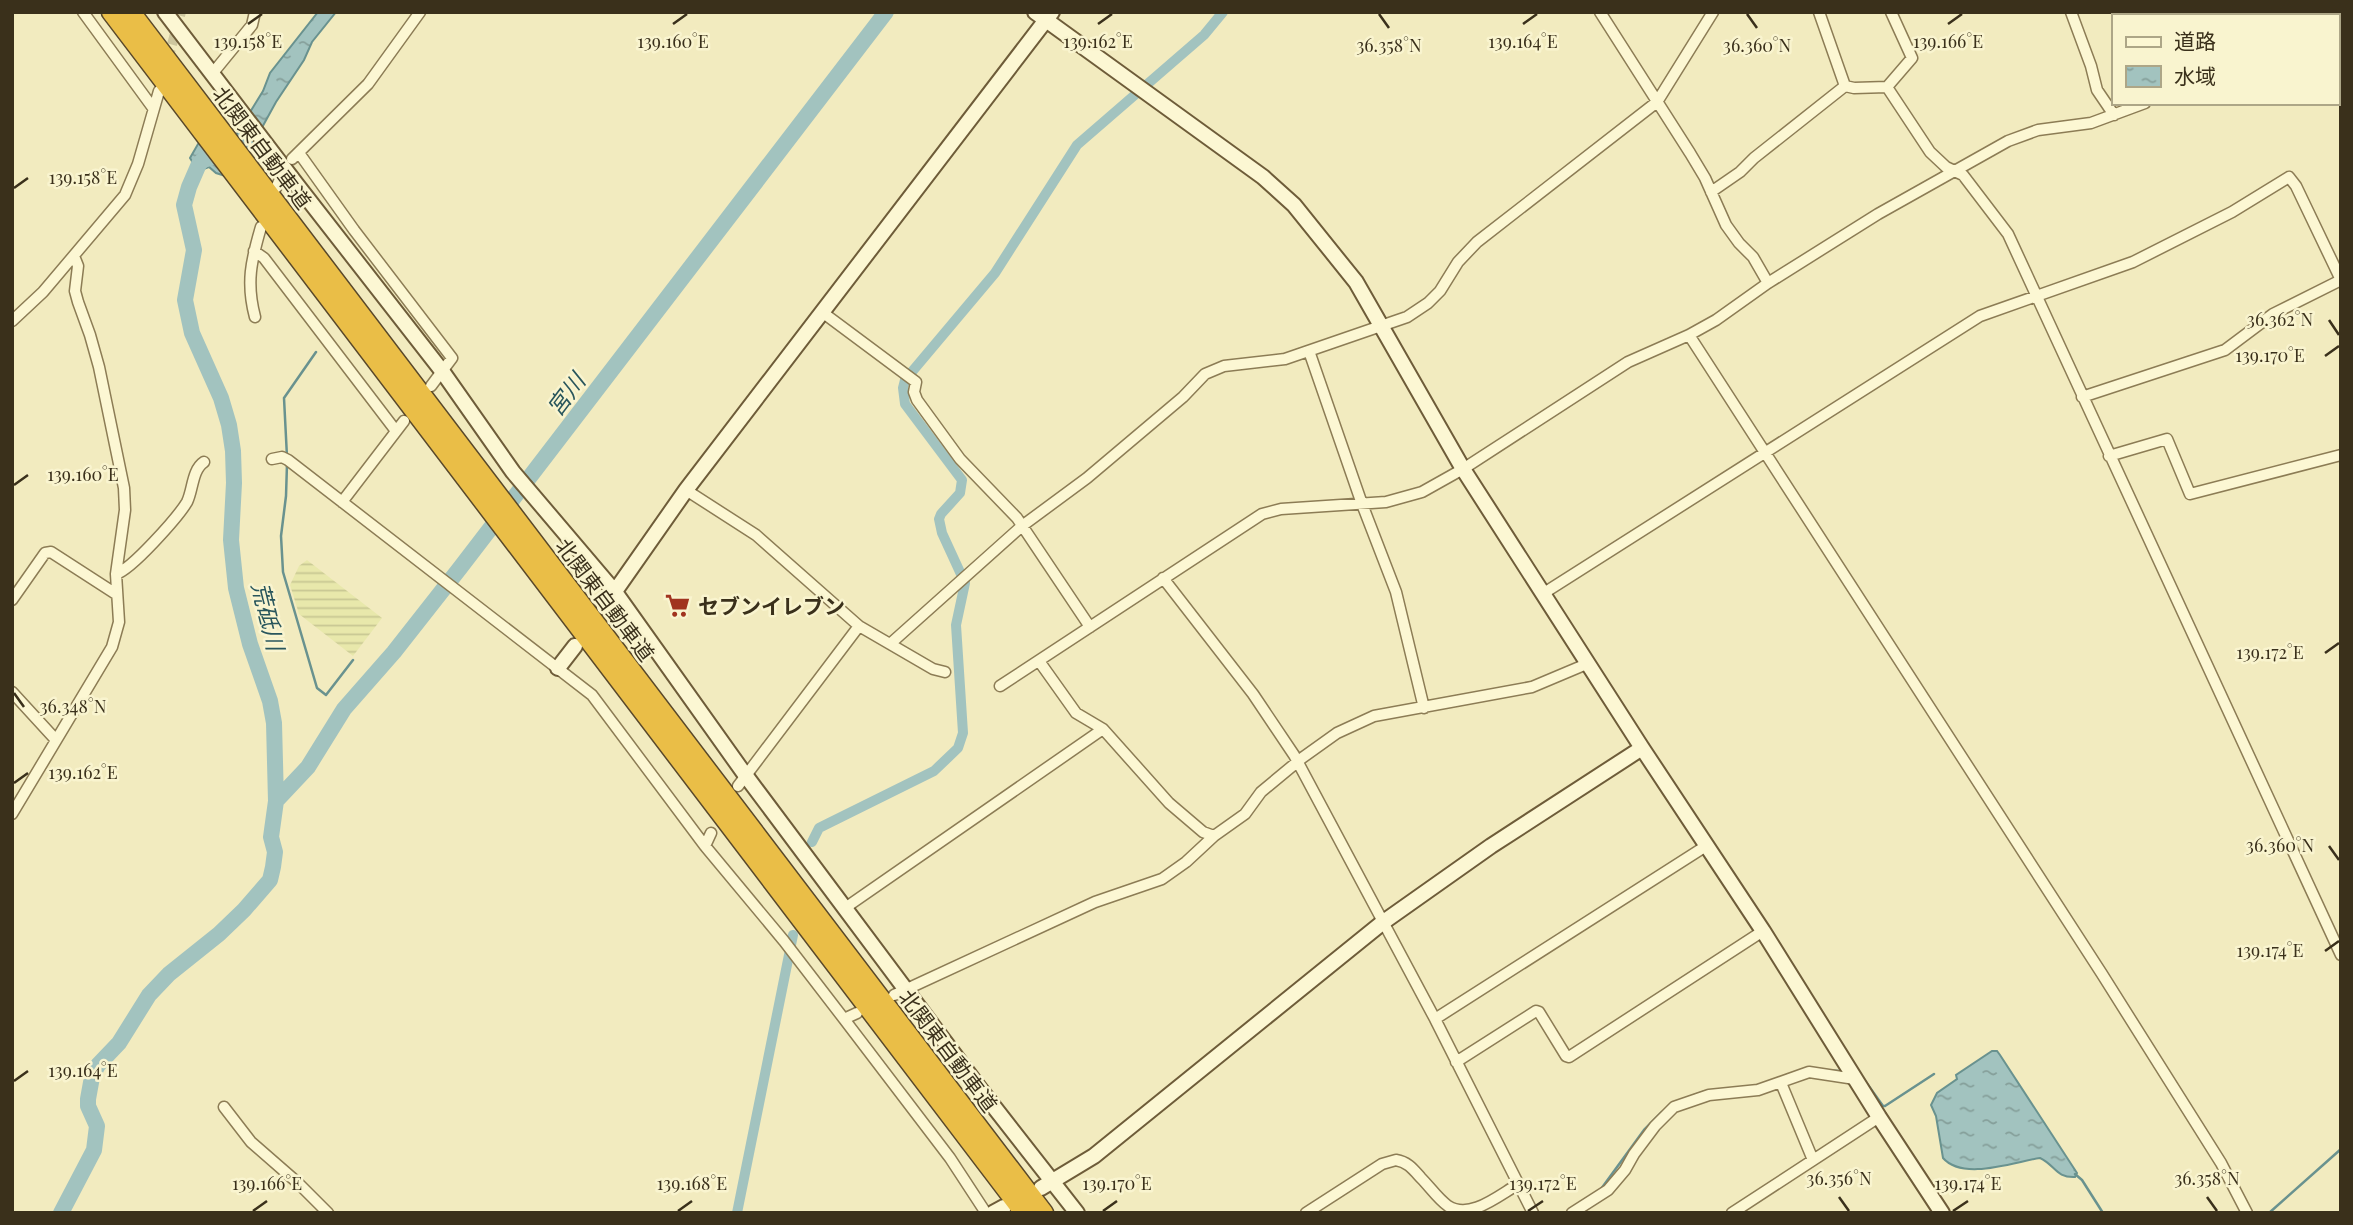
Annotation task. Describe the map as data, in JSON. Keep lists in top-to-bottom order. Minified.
{"streets":{"highway":["北関東自動車道"]},"water":["宮川","荒砥川"],"places":{"supermarket":["セブンイレブン"]},"legend":["道路","水域"],"coordinates":["139.158°E","139.160°E","139.162°E","139.164°E","139.166°E","36.358°N","36.360°N","36.362°N","139.170°E","139.172°E","36.348°N","139.174°E","36.356°N","139.168°E"]}
